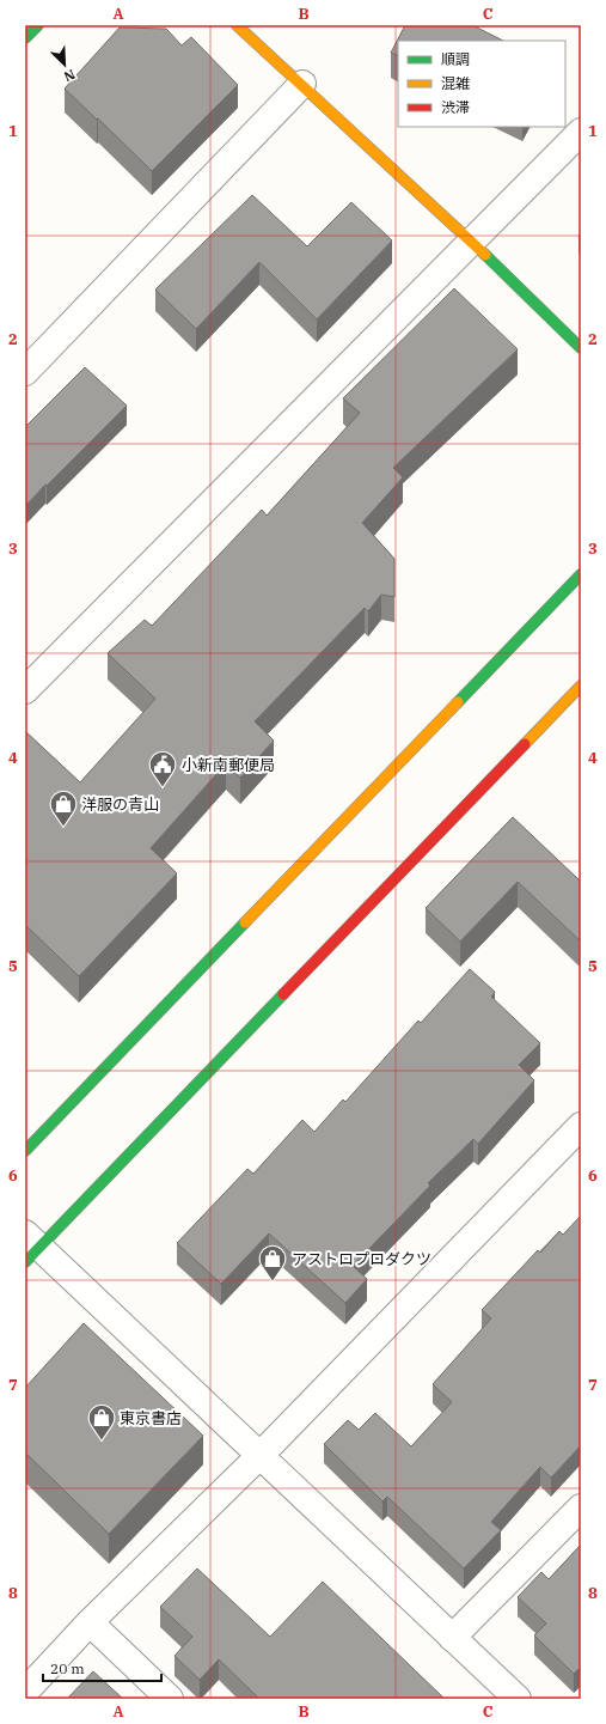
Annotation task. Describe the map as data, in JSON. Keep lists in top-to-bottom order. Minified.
{"places":{"public building":["小新南郵便局"],"shop":["洋服の青山","アストロプロダクツ","東京書店"]},"legend":["順調","混雑","渋滞"],"scale_bar":"20 m","north":"bottom right","grid":{"columns":["A","B","C"],"rows":["1","2","3","4","5","6","7","8"]}}
